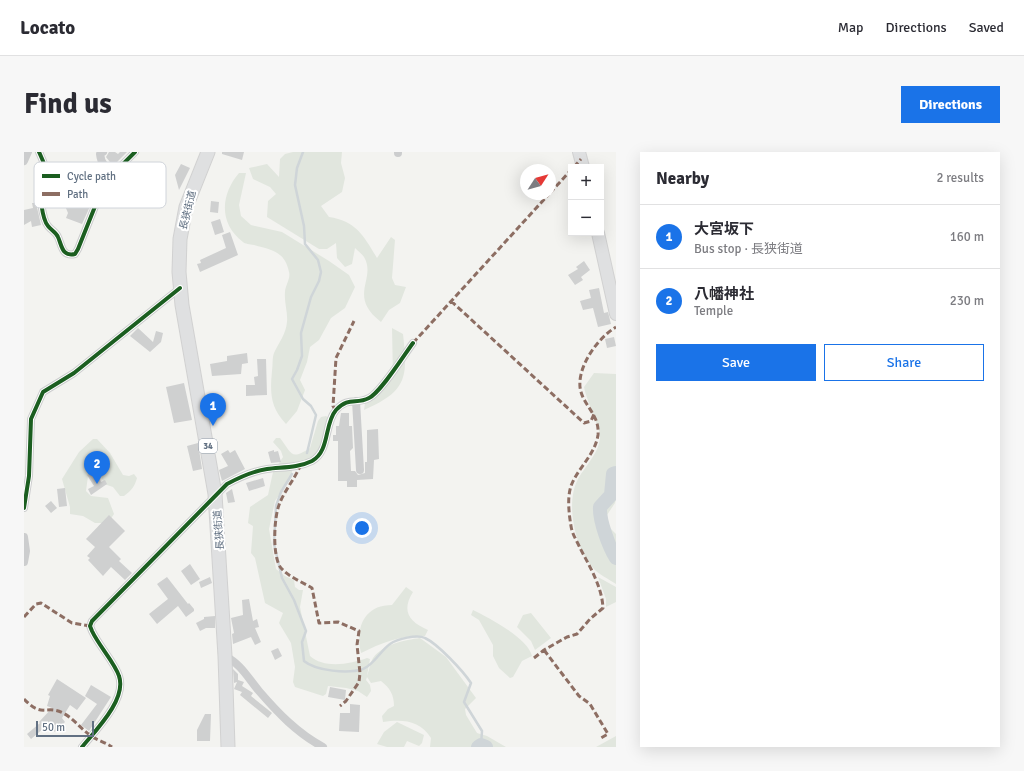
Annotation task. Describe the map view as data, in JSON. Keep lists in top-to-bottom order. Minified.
{"streets":{"main road":["長狭街道","34"]},"legend":["Cycle path","Path"],"scale_bar":"50 m","north":"top right","page":{"header":"Locato","nav":["Map","Directions","Saved"],"buttons":["Directions",["Save","Share"]],"title":"Find us","heading":["Nearby","2 results"],"map_buttons":["+","−"],"list":[{"mark":"1","name":"大宮坂下","note":"Bus stop · 長狭街道","value":"160 m"},{"mark":"2","name":"八幡神社","note":"Temple","value":"230 m"}],"pins":["1","2"],"scale":"50 m"}}
